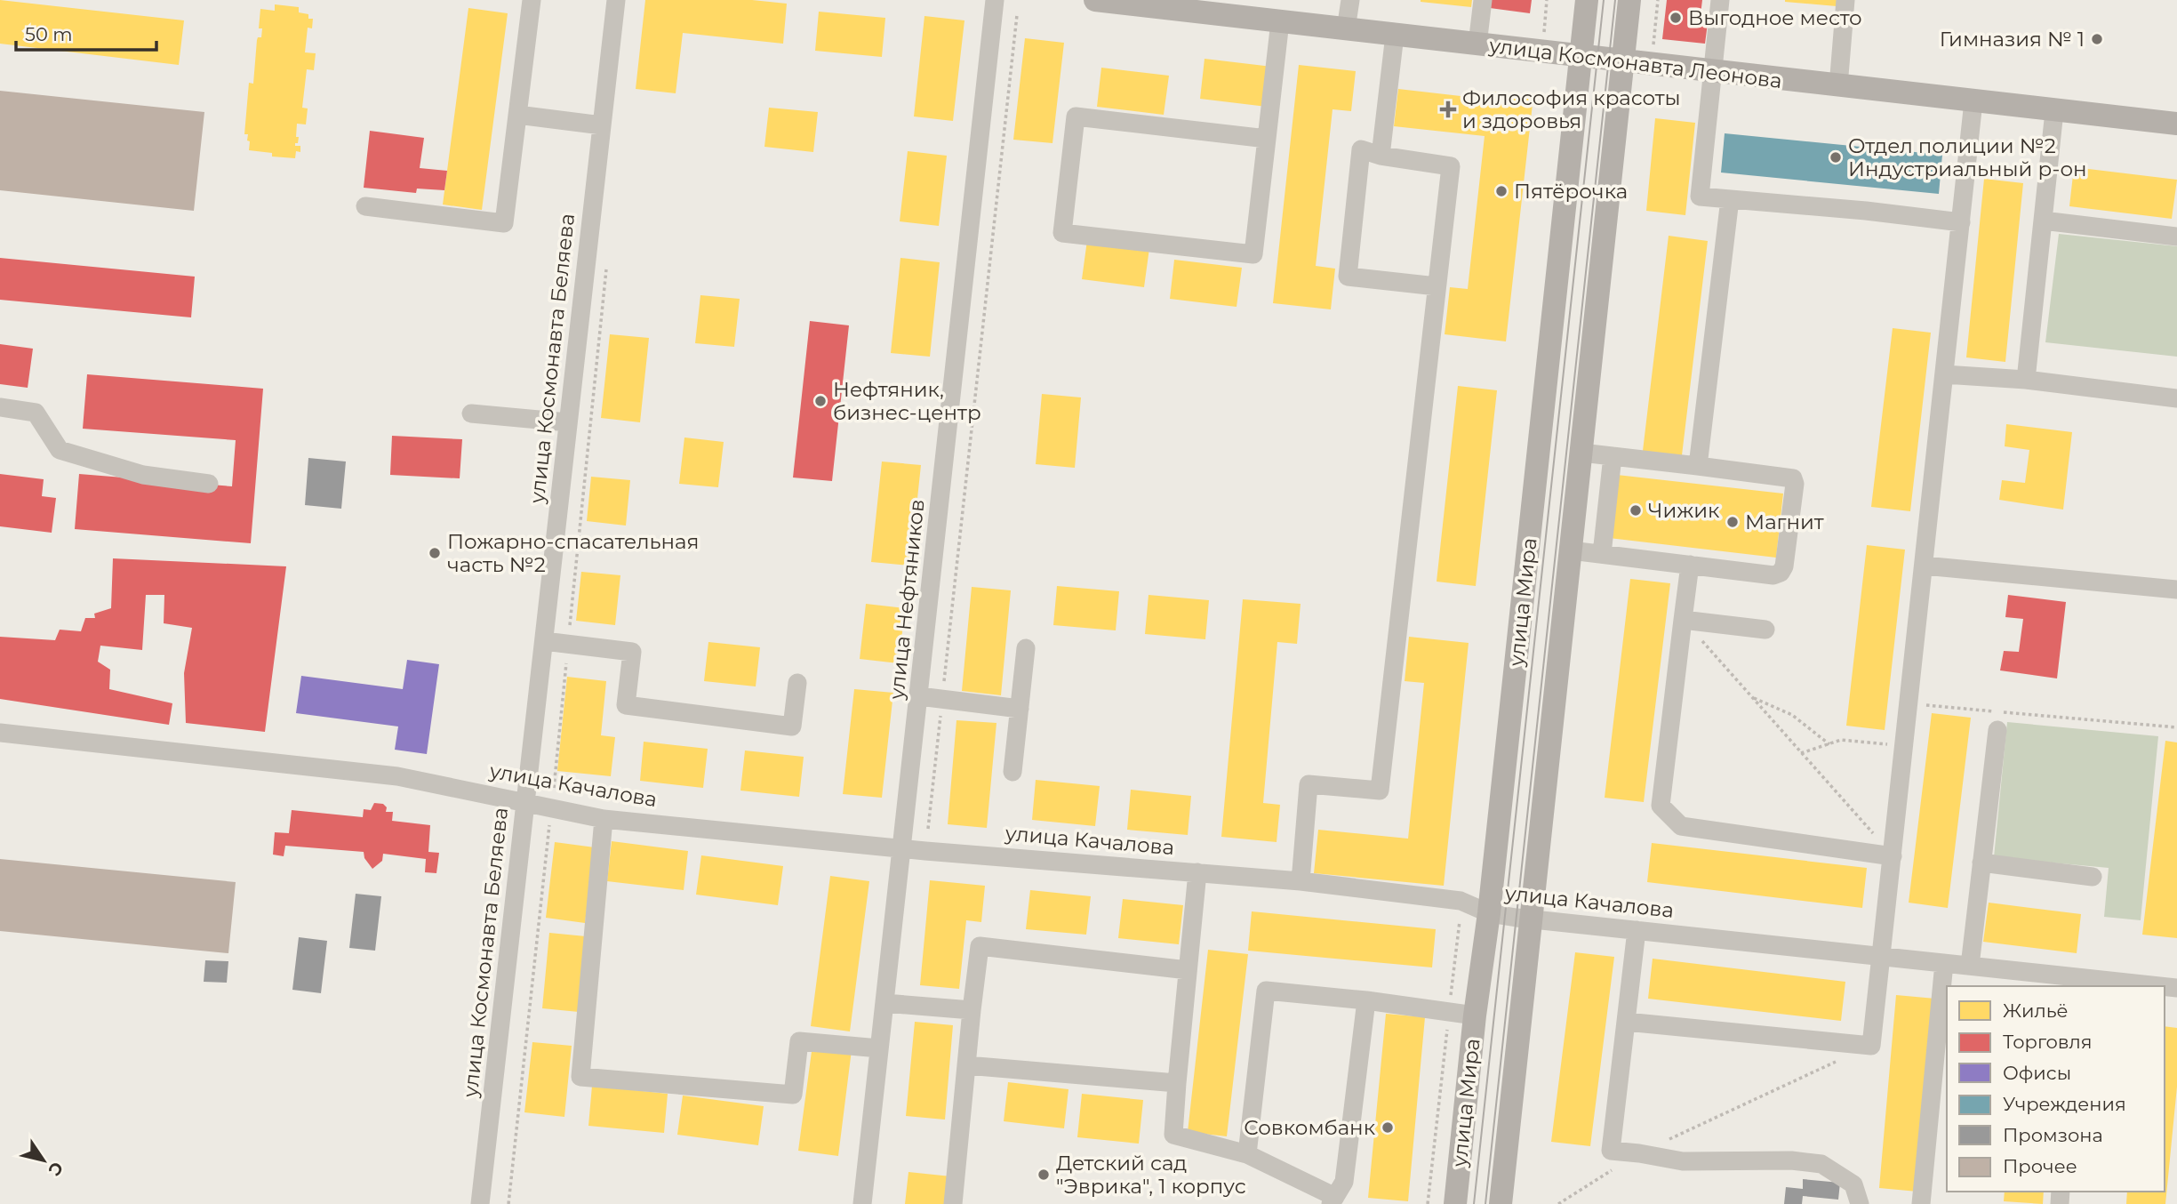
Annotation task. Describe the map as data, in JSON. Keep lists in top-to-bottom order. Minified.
{"streets":{"main road":["улица Космонавта Леонова","улица Мира"],"street":["улица Космонавта Беляева","улица Нефтяников","улица Качалова"]},"crossings":[["улица Космонавта Леонова","улица Мира"],["улица Космонавта Беляева","улица Качалова"],["улица Нефтяников","улица Качалова"],["улица Мира","улица Качалова"]],"places":{"other":["Выгодное место","Гимназия № 1","Отдел полиции №2 Индустриальный р-он","Пятёрочка","Нефтяник, бизнес-центр","Чижик","Магнит","Пожарно-спасательная часть №2","Совкомбанк","Детский сад \"Эврика\", 1 корпус"],"health":["Философия красоты и здоровья"]},"legend":["Жильё","Торговля","Офисы","Учреждения","Промзона","Прочее"],"scale_bar":"50 m","north":"bottom right"}
